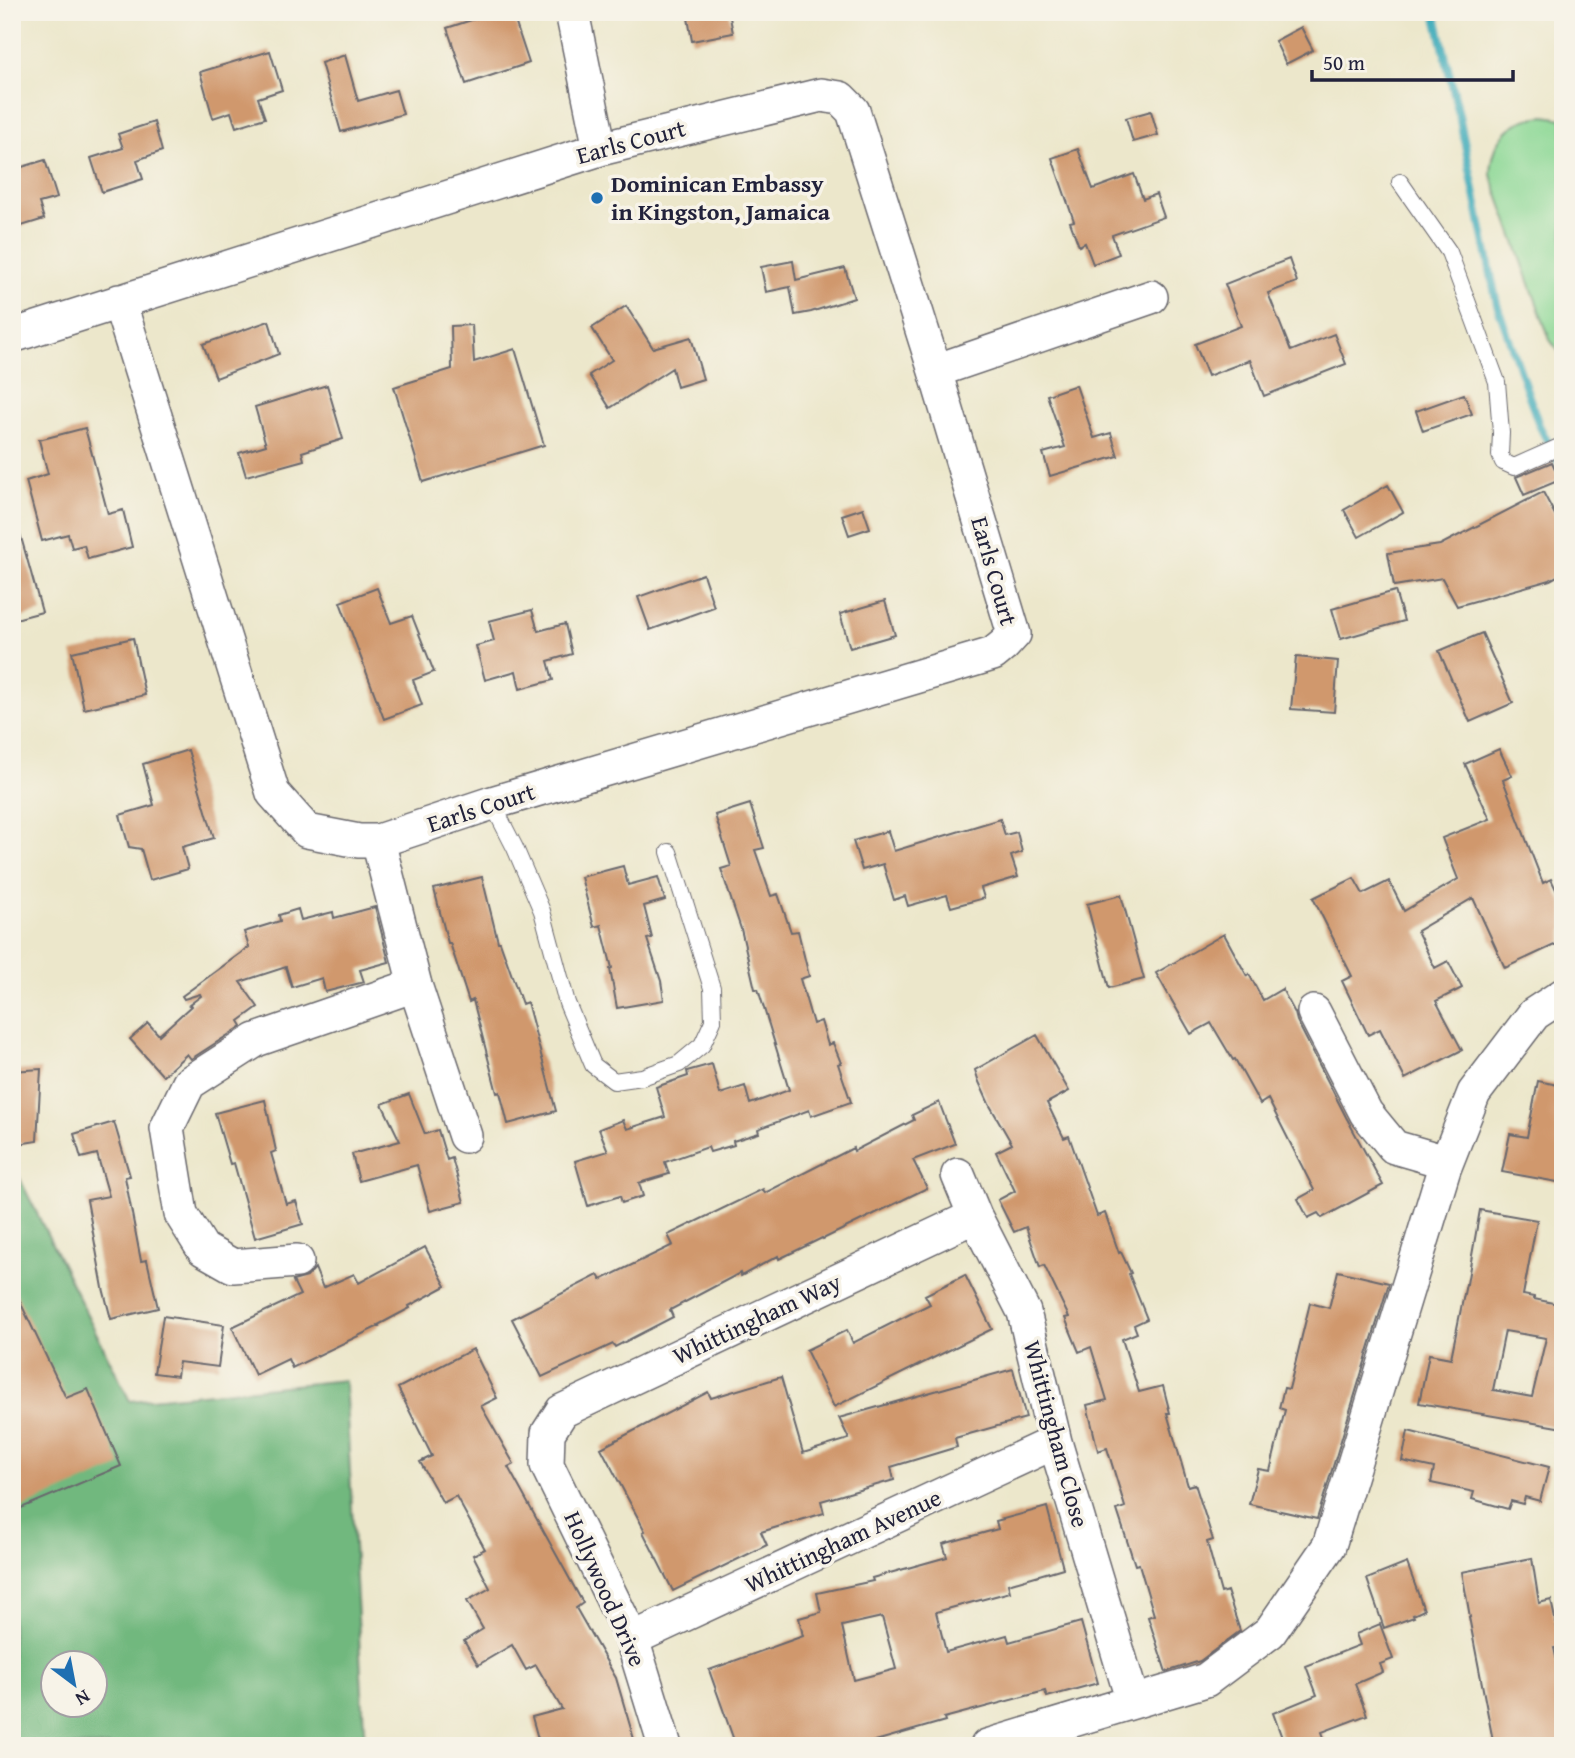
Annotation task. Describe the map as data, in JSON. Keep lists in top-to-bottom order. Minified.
{"streets":{"street":["Earls Court","Whittingham Way","Whittingham Close","Whittingham Avenue","Hollywood Drive"]},"crossings":[["Whittingham Way","Whittingham Close"],["Whittingham Way","Hollywood Drive"],["Whittingham Close","Whittingham Avenue"],["Whittingham Avenue","Hollywood Drive"]],"places":["Dominican Embassy in Kingston, Jamaica"],"scale_bar":"50 m","north":"bottom right"}
